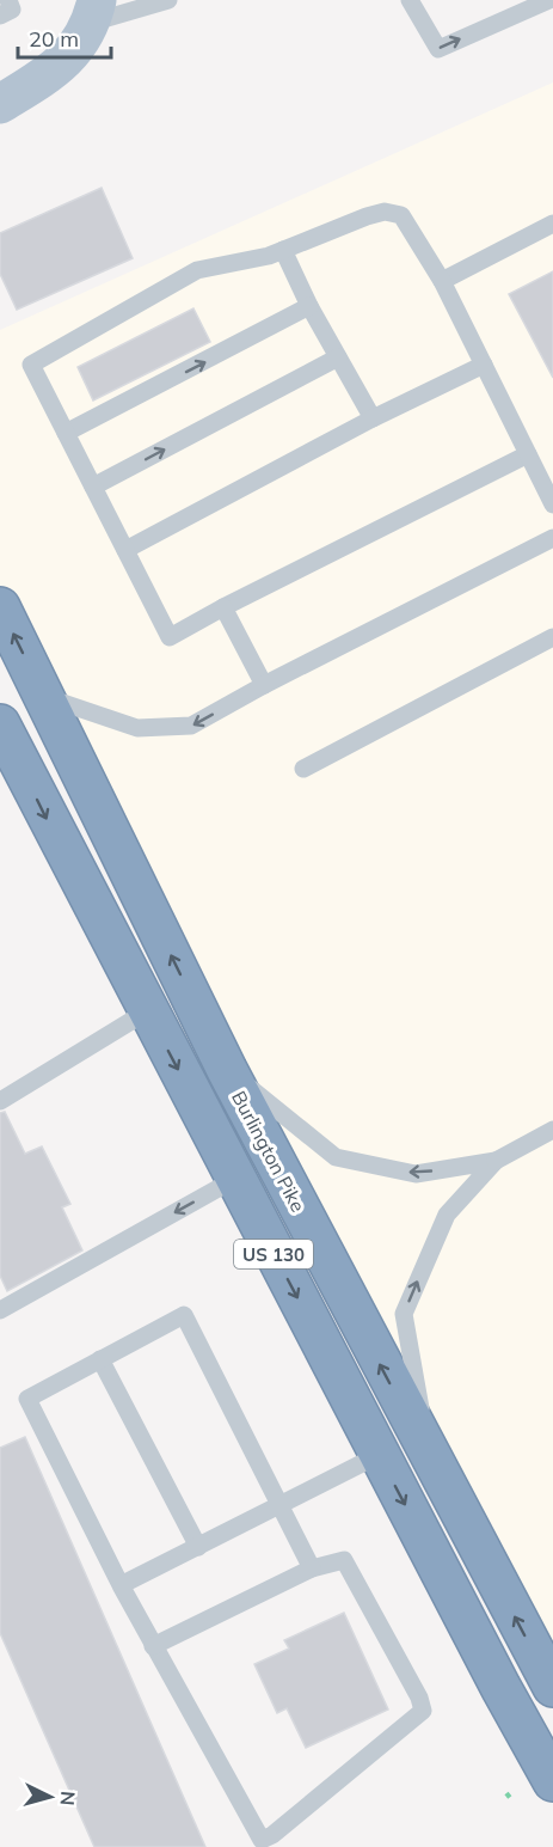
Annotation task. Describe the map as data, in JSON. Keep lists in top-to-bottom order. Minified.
{"streets":{"highway":["Burlington Pike","US 130"]},"scale_bar":"20 m","north":"right"}
